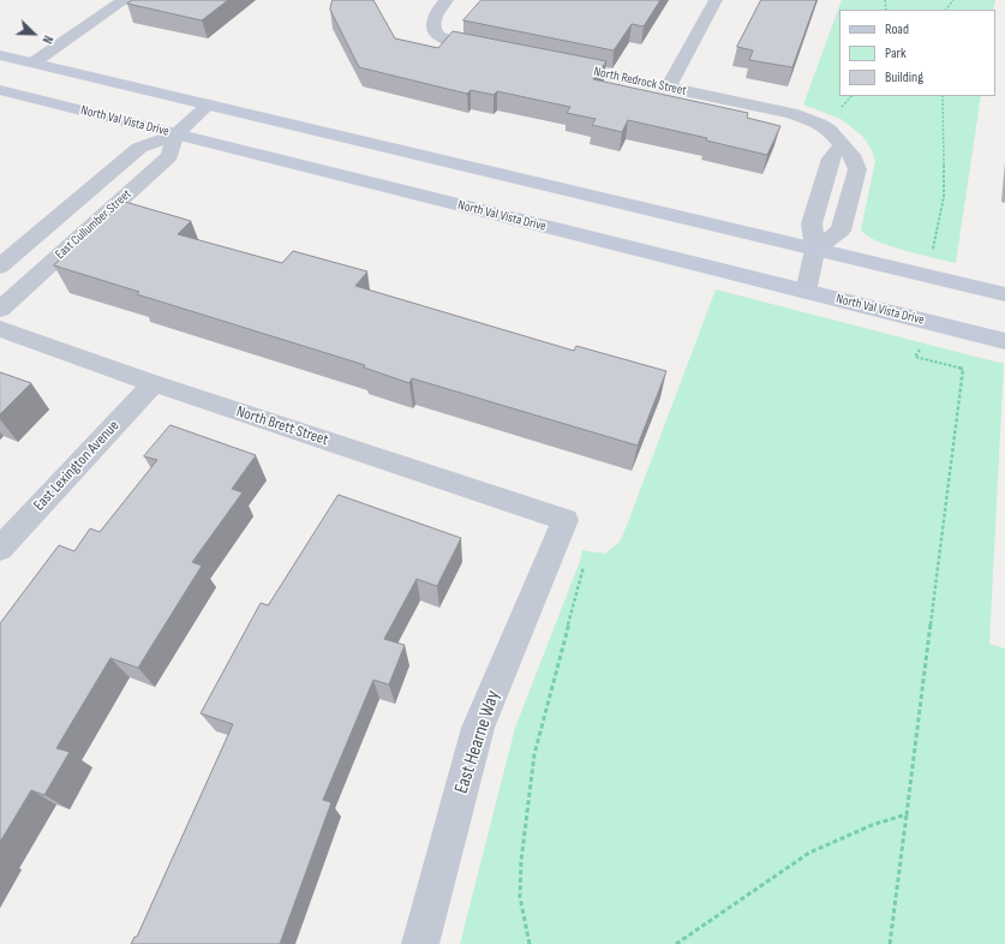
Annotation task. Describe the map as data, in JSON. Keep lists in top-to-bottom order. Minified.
{"streets":{"main road":["North Val Vista Drive"],"street":["North Redrock Street","East Cullumber Street","North Brett Street","East Lexington Avenue","East Hearne Way"]},"crossings":[["North Val Vista Drive","East Cullumber Street"],["North Brett Street","East Lexington Avenue"],["North Brett Street","East Hearne Way"]],"legend":["Road","Park","Building"],"north":"bottom right"}
